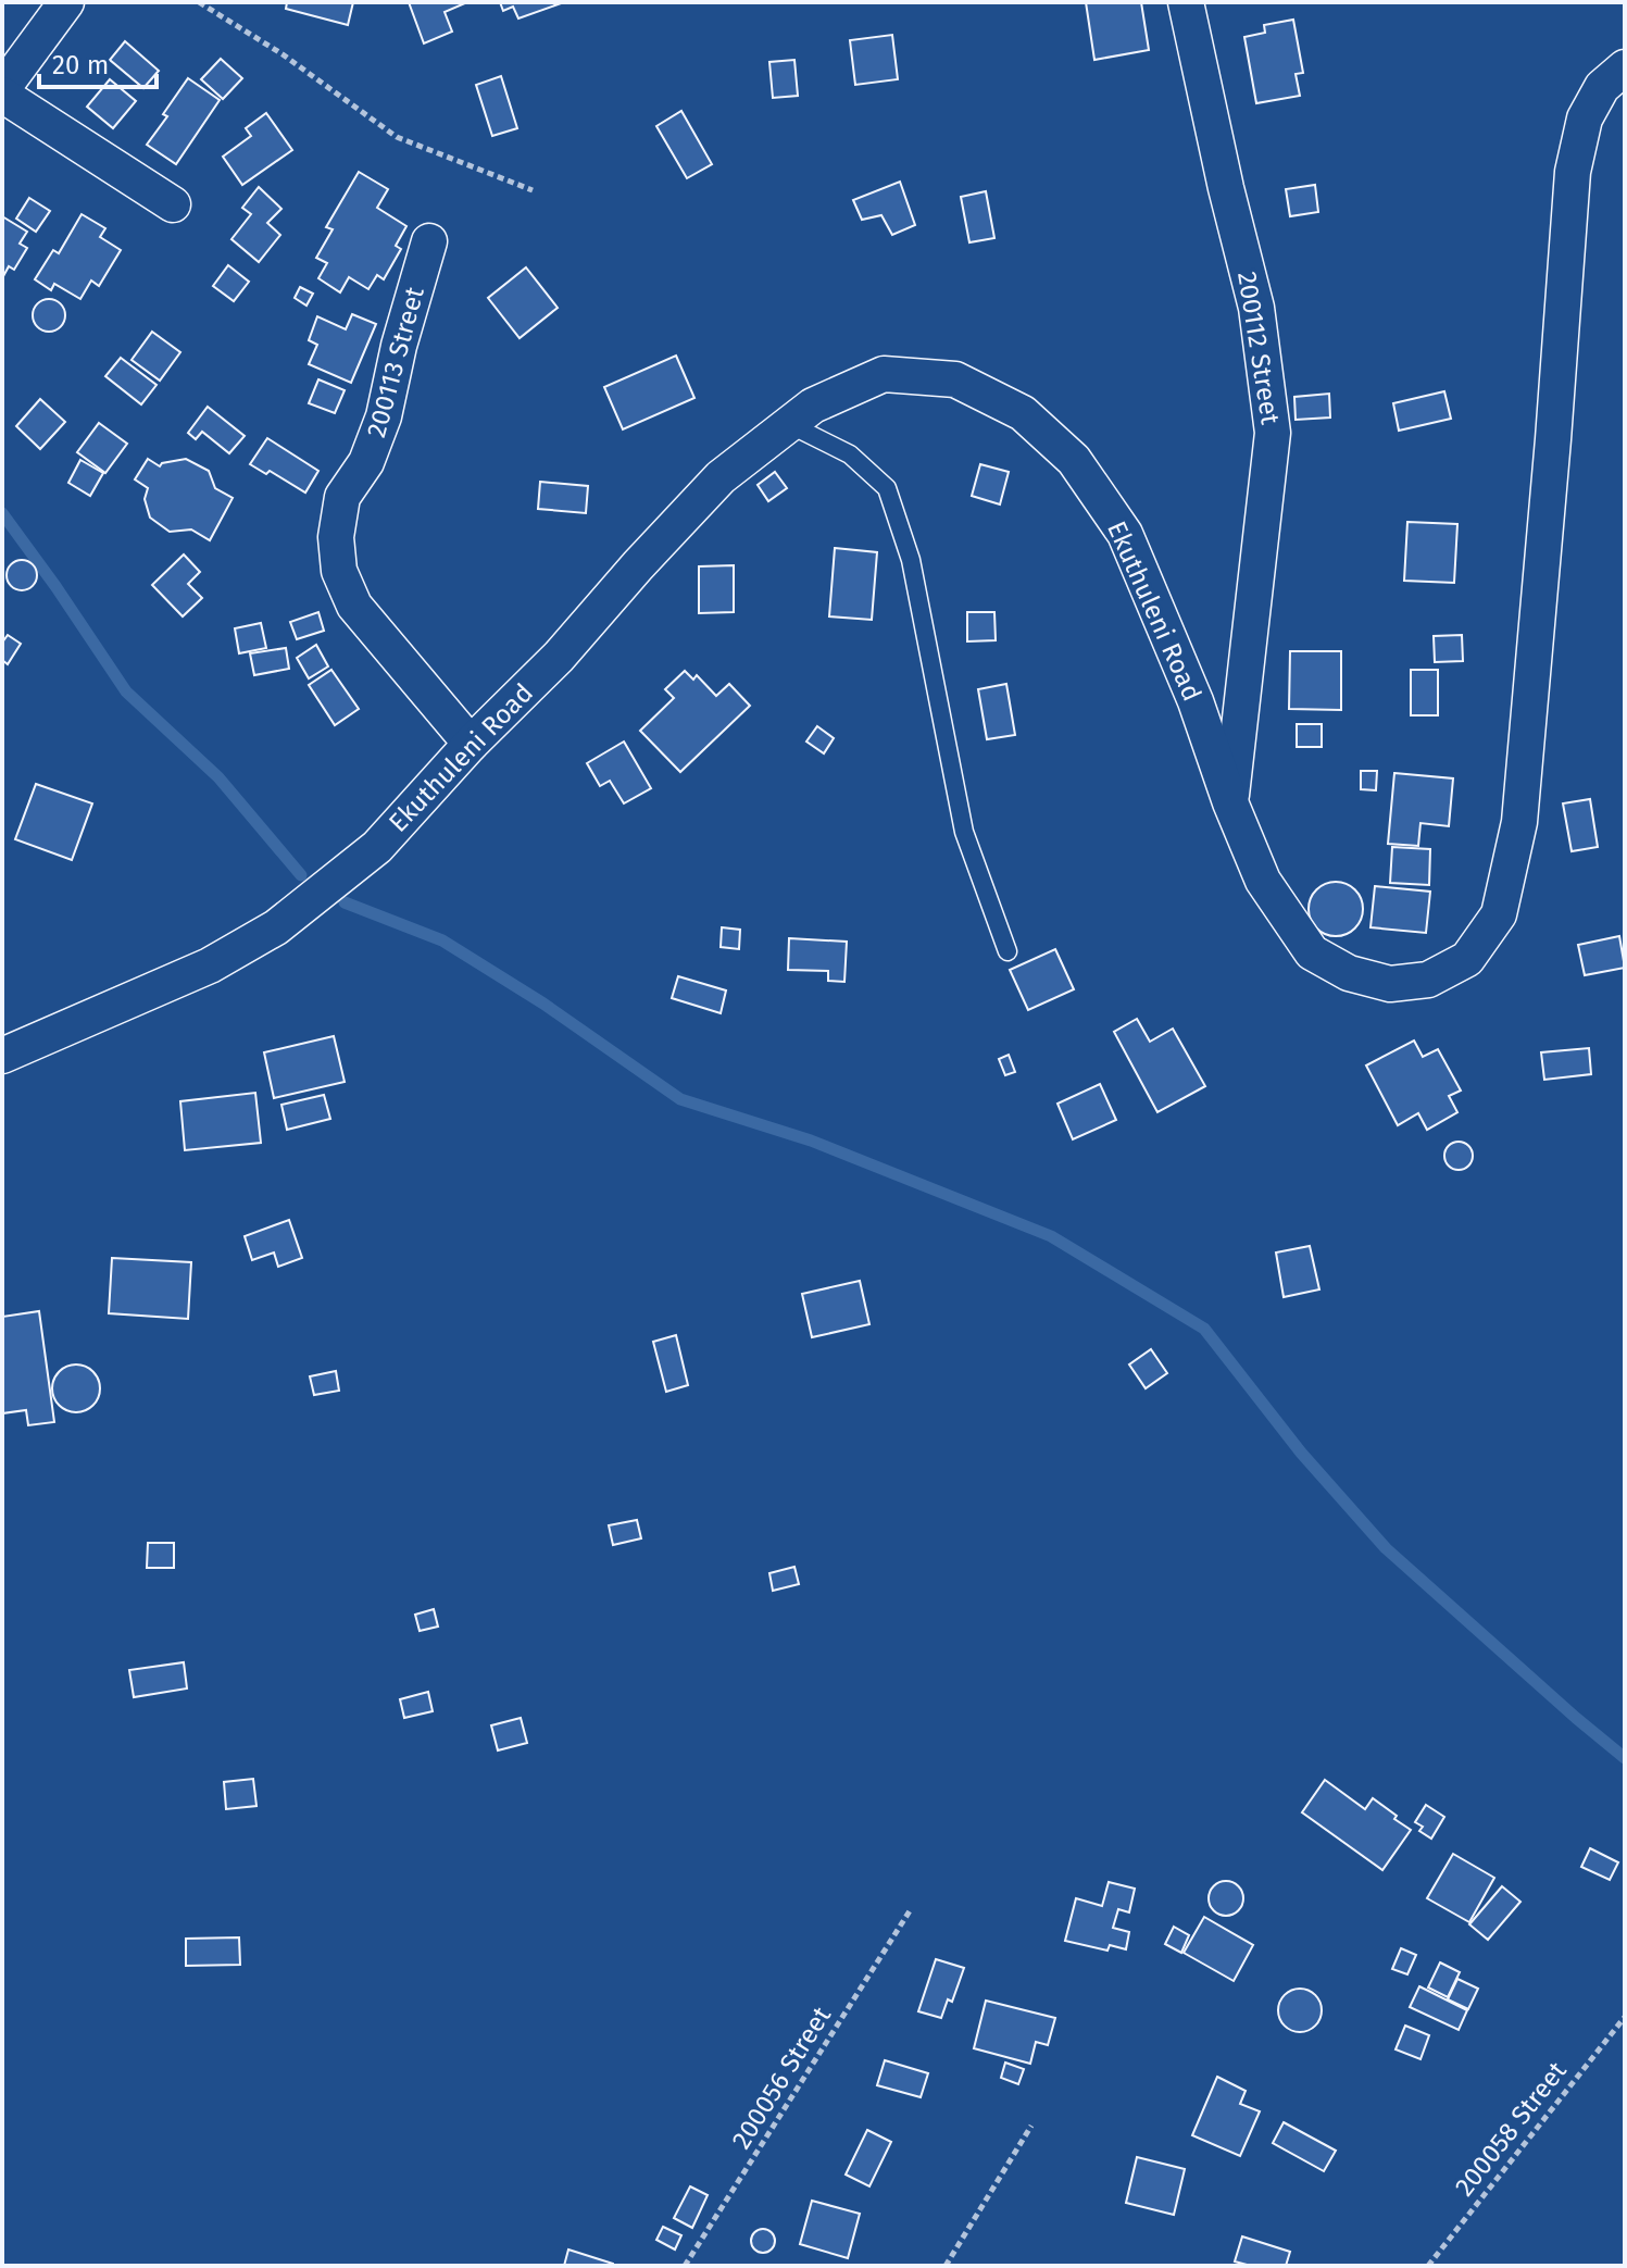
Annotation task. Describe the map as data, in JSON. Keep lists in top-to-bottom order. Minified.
{"streets":{"street":["200112 Street","200113 Street","Ekuthuleni Road"],"path":["200056 Street","200058 Street"]},"crossings":[["200112 Street","Ekuthuleni Road"],["200113 Street","Ekuthuleni Road"]],"scale_bar":"20 m"}
